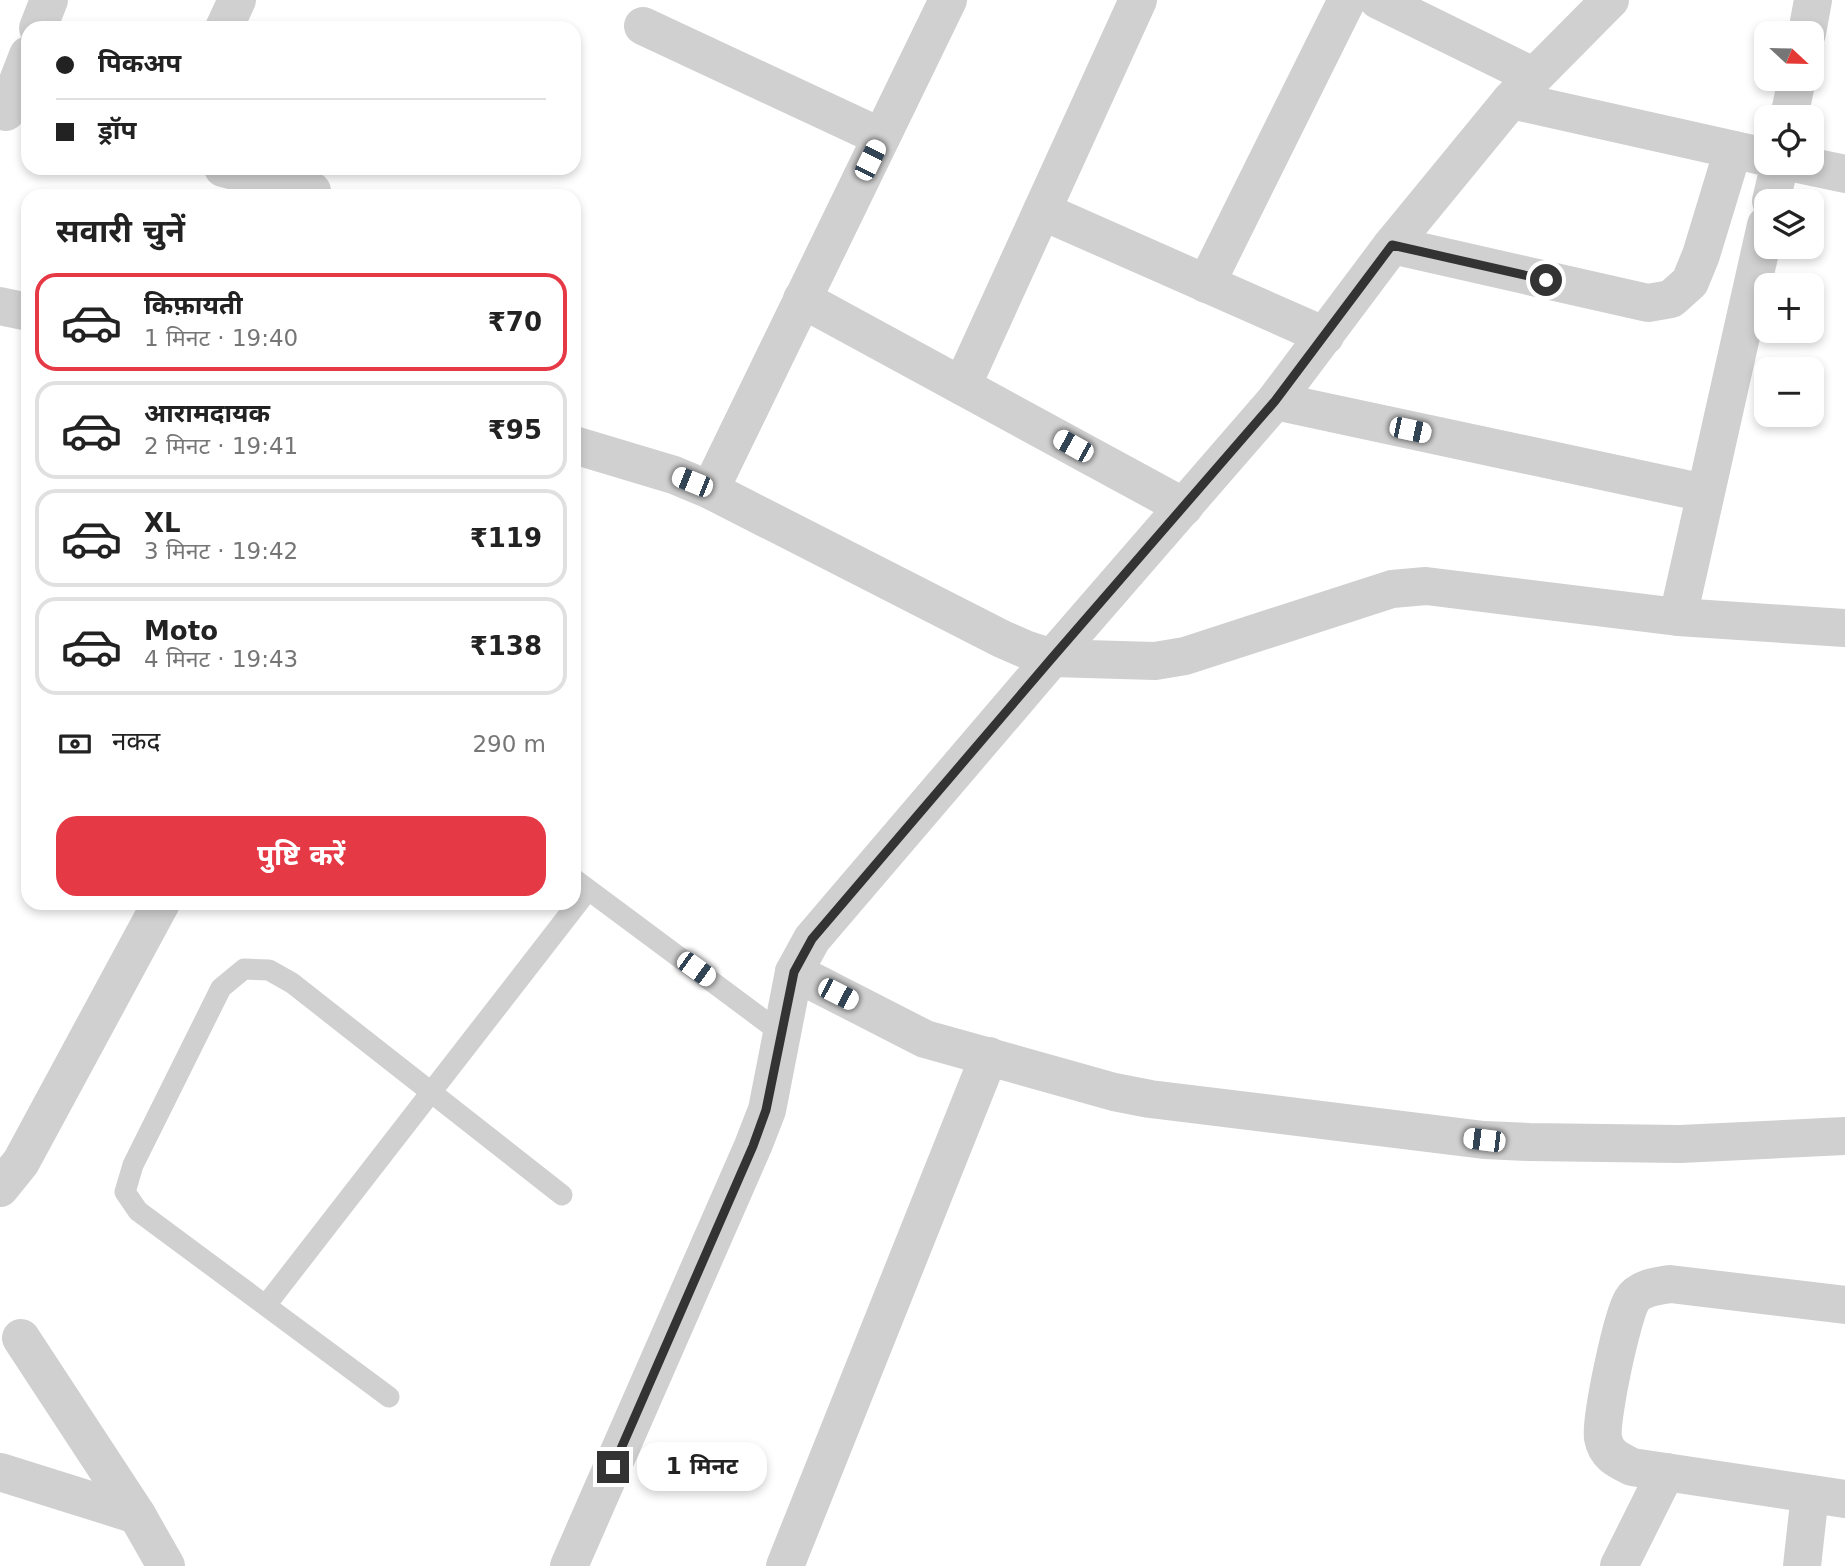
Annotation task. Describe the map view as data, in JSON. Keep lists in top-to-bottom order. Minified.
{"north":"right","page":{"map_buttons":["+","−"],"banner":["पिकअप","ड्रॉप"],"heading":"सवारी चुनें","list":[{"name":"किफ़ायती","note":"1 मिनट · 19:40","value":"₹70"},{"name":"आरामदायक","note":"2 मिनट · 19:41","value":"₹95"},{"name":"XL","note":"3 मिनट · 19:42","value":"₹119"},{"name":"Moto","note":"4 मिनट · 19:43","value":"₹138"}],"pay":["नकद","290 m"],"buttons":"पुष्टि करें","bubble":"1 मिनट"}}
